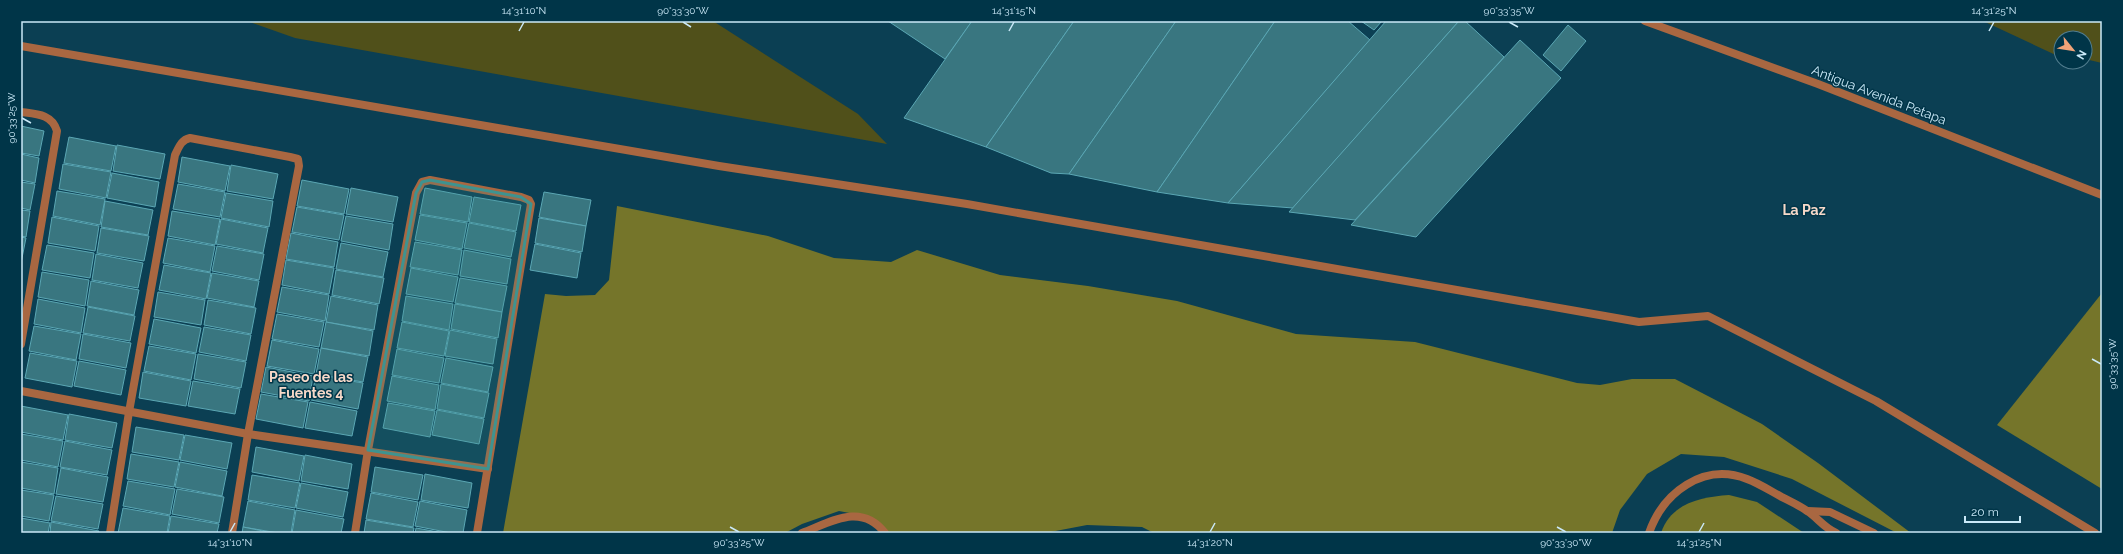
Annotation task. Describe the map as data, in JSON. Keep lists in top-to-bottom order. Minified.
{"streets":{"street":["Antigua Avenida Petapa"]},"districts":["La Paz","Paseo de las Fuentes 4"],"scale_bar":"20 m","north":"bottom right","coordinates":["14°31'10\"N","90°33'30\"W","14°31'15\"N","90°33'35\"W","14°31'25\"N","90°33'25\"W","14°31'20\"N"]}
